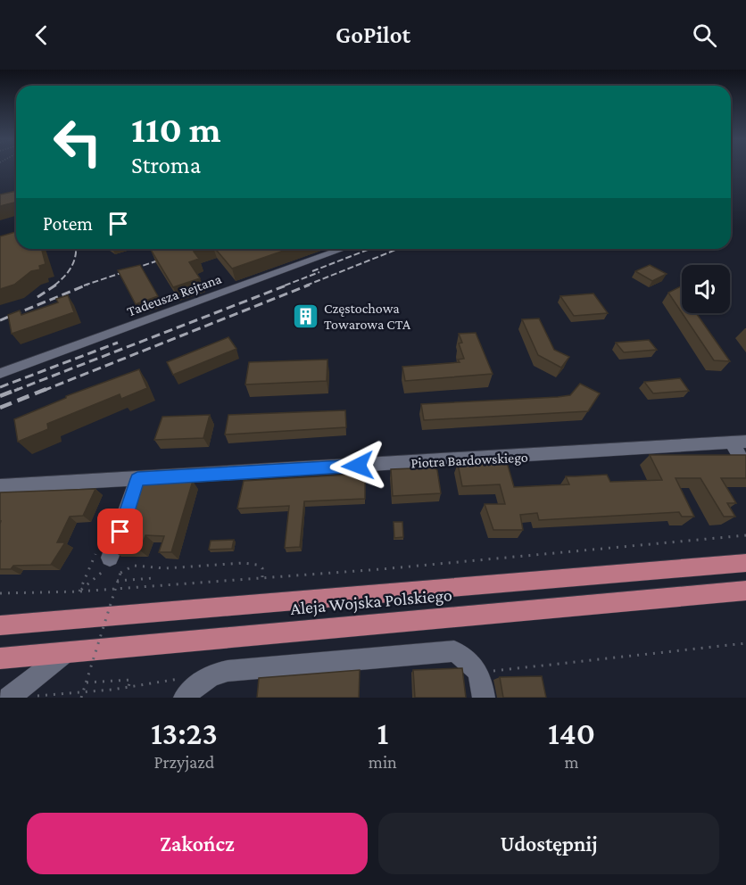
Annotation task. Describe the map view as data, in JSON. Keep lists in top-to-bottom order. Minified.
{"streets":{"main road":["Aleja Wojska Polskiego"],"street":["Tadeusza Rejtana","Piotra Bardowskiego"]},"places":{"building":["Częstochowa Towarowa CTA"]},"page":{"header":"GoPilot","turn":["110 m","Stroma"],"then":"Potem","eta":["13:23","Przyjazd","1","min","140","m"],"buttons":["Zakończ","Udostępnij"]}}
